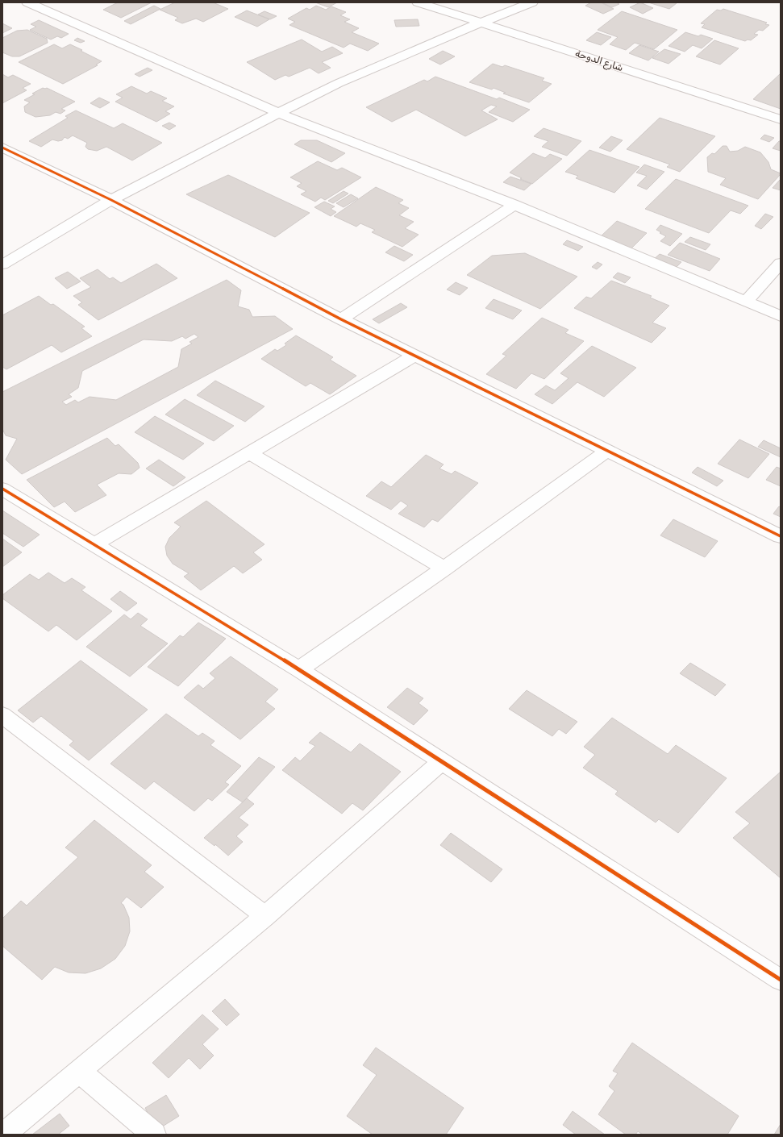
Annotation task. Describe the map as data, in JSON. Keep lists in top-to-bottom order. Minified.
{"streets":{"street":["شارع الدوحة"]}}
